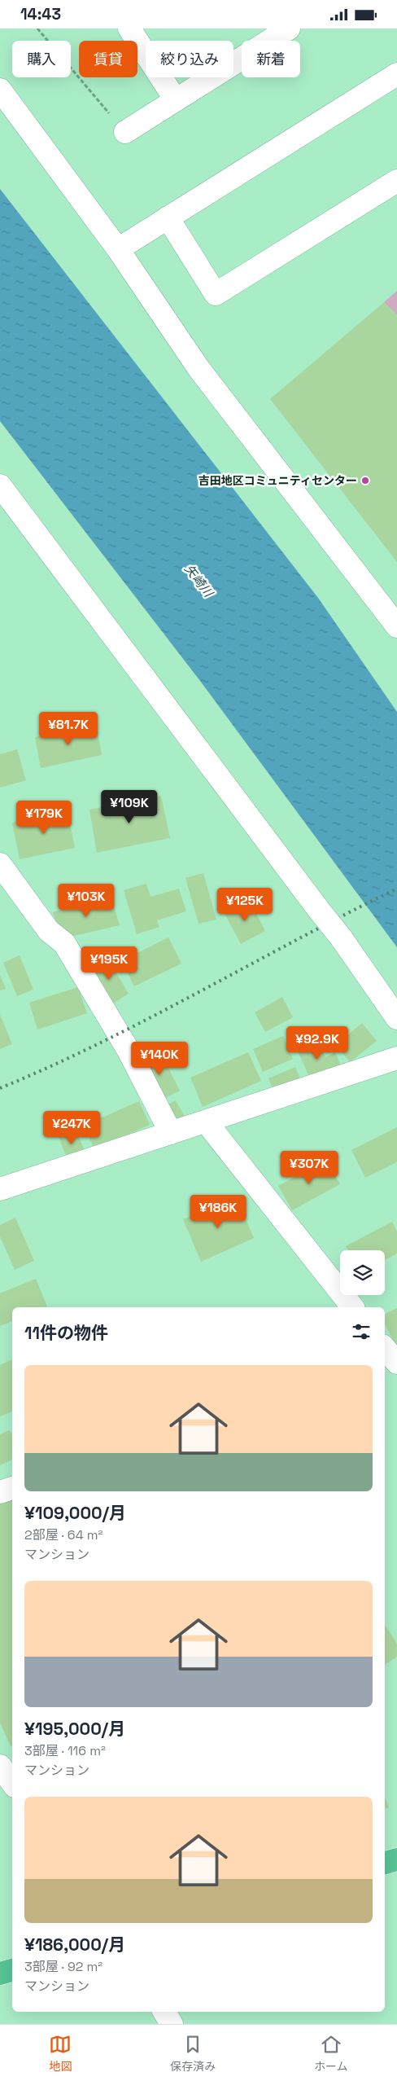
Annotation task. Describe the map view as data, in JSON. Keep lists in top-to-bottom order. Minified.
{"water":["矢崎川"],"places":["吉田地区コミュニティセンター"],"page":{"status":"14:43","chip":["購入","賃貸","絞り込み","新着"],"price":["¥81.7K","¥109K","¥179K","¥103K","¥125K","¥195K","¥92.9K","¥140K","¥247K","¥307K","¥186K"],"heading":"11件の物件","list":[{"name":"¥109,000/月","note":"2部屋 · 64 m² · マンション"},{"name":"¥195,000/月","note":"3部屋 · 116 m² · マンション"},{"name":"¥186,000/月","note":"3部屋 · 92 m² · マンション"}],"tabs":["地図","保存済み","ホーム"]}}
